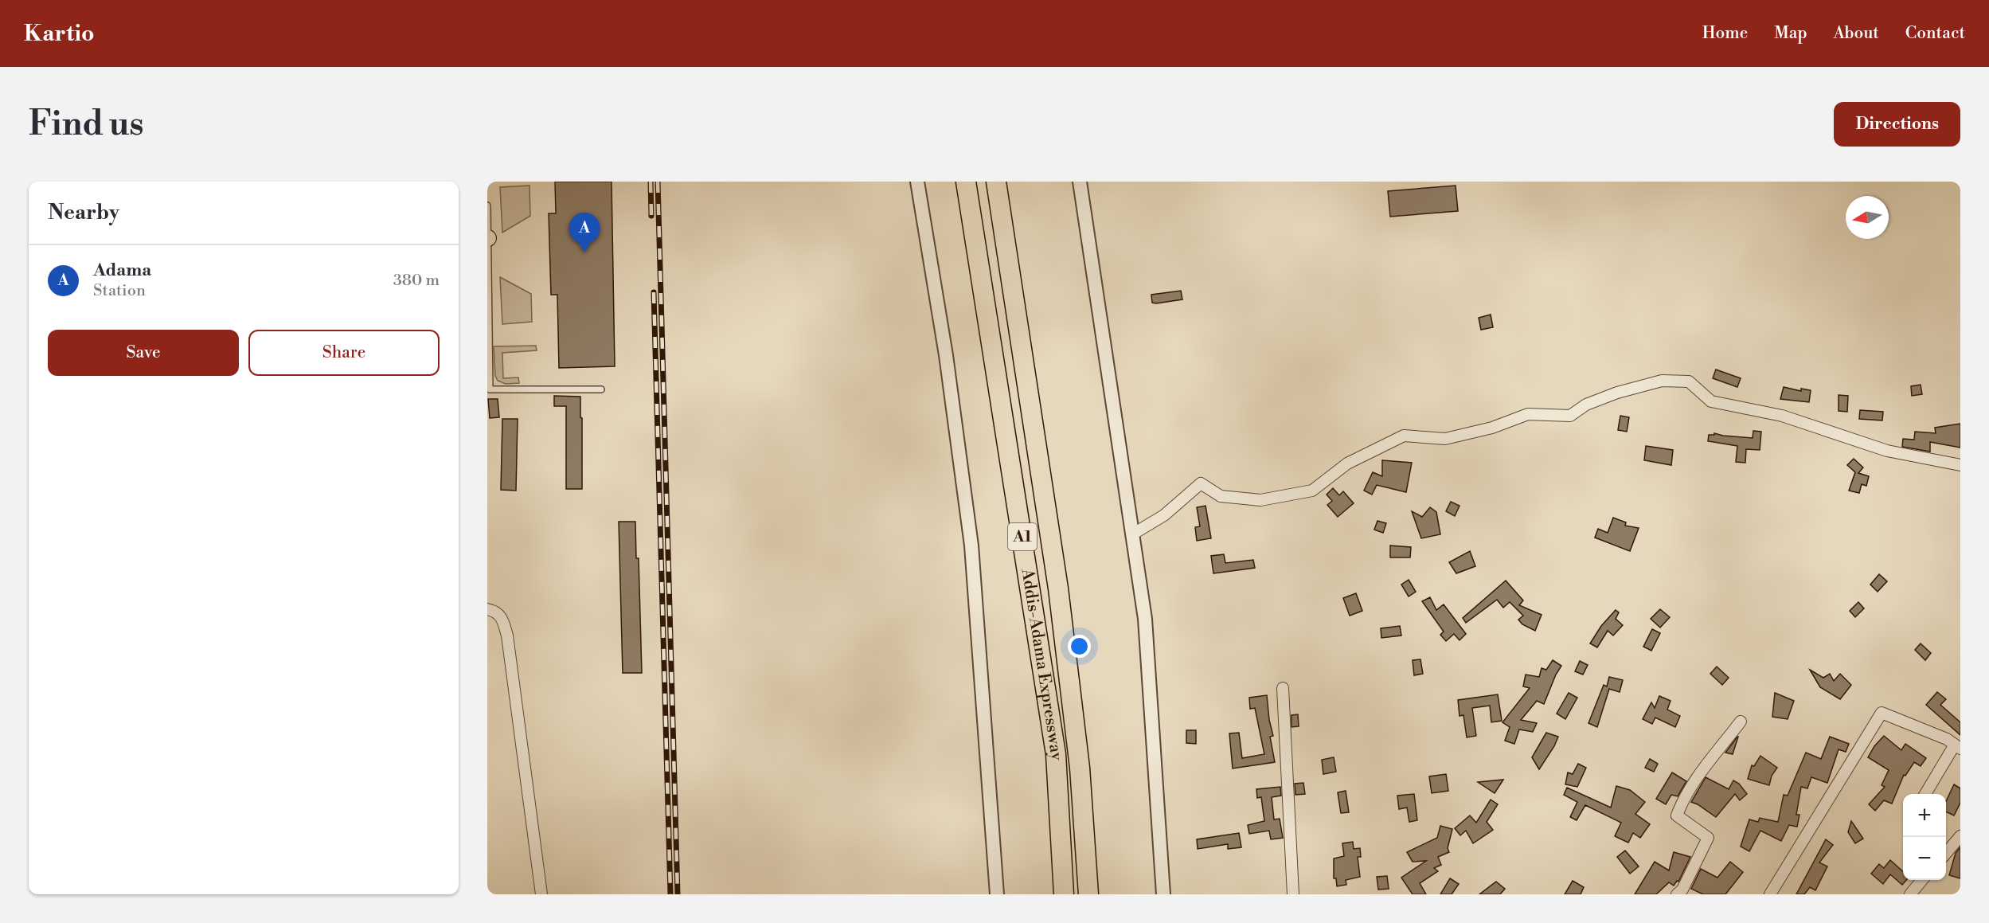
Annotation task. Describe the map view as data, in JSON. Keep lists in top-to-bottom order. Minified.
{"streets":{"highway":["A1","Addis-Adama Expressway"]},"north":"left","page":{"header":"Kartio","nav":["Home","Map","About","Contact"],"buttons":["Directions",["Save","Share"]],"title":"Find us","heading":"Nearby","pins":"A","list":[{"mark":"A","name":"Adama","note":"Station","value":"380 m"}],"map_buttons":["+","−"]}}
